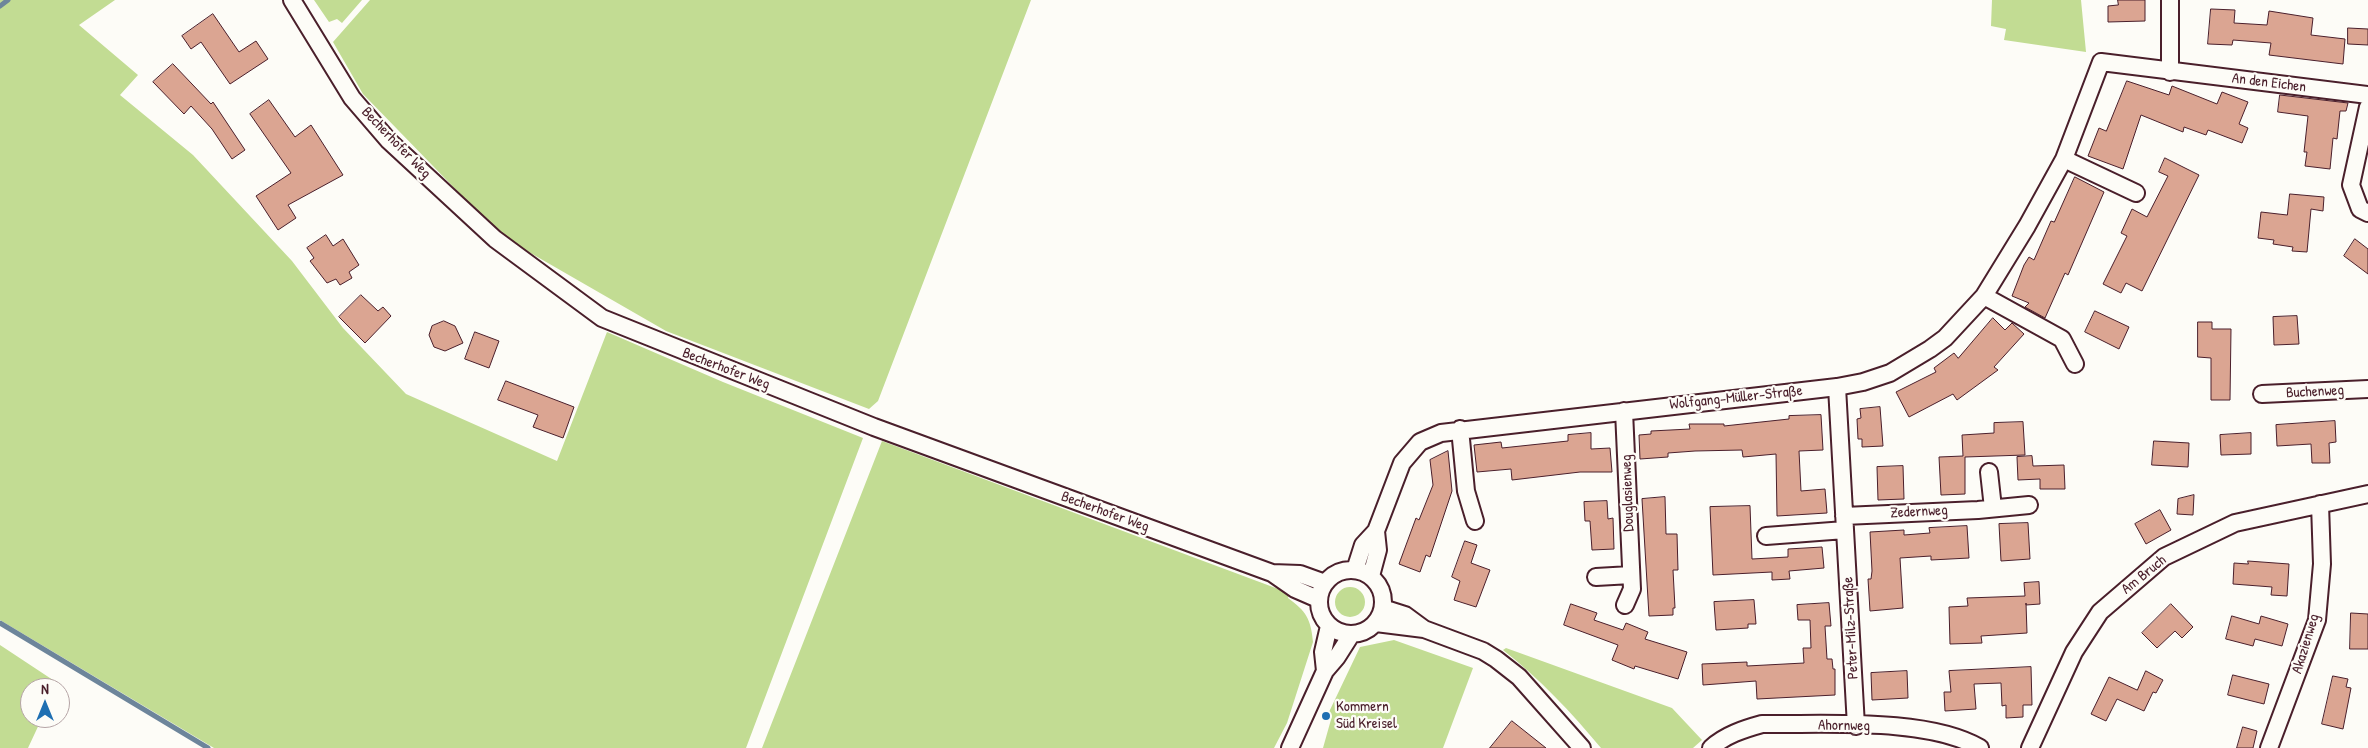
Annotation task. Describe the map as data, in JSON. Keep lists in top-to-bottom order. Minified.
{"streets":{"street":["An den Eichen","Becherhofer Weg","Buchenweg","Wolfgang-Müller-Straße","Douglasienweg","Zedernweg","Am Bruch","Peter-Milz-Straße","Akazienweg","Ahornweg"]},"crossings":[["An den Eichen","Wolfgang-Müller-Straße"],["Becherhofer Weg","Wolfgang-Müller-Straße"],["Wolfgang-Müller-Straße","Douglasienweg"],["Wolfgang-Müller-Straße","Peter-Milz-Straße"],["Zedernweg","Peter-Milz-Straße"],["Am Bruch","Akazienweg"],["Peter-Milz-Straße","Ahornweg"]],"places":["Kommern Süd Kreisel"],"north":"top"}
